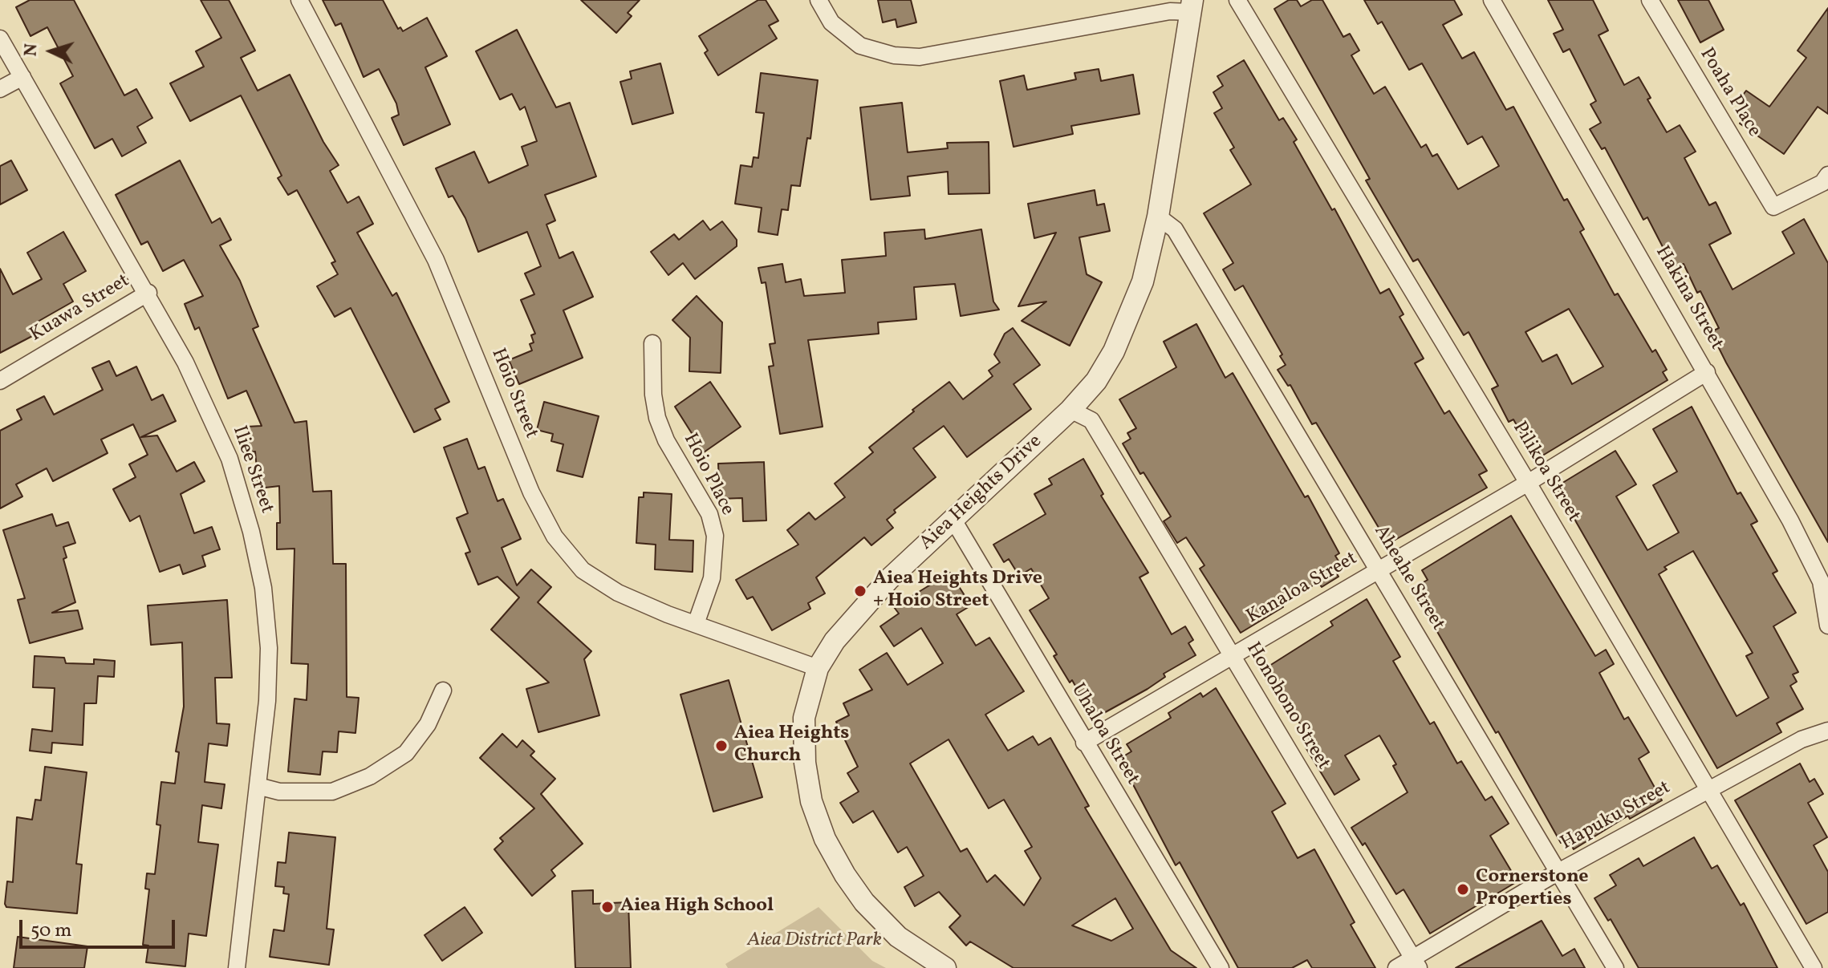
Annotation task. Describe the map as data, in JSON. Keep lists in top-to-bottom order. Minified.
{"streets":{"street":["Poaha Place","Hakina Street","Kuawa Street","Hoio Street","Iliee Street","Pilikoa Street","Hoio Place","Aiea Heights Drive","Aheahe Street","Kanaloa Street","Honohono Street","Uhaloa Street","Hapuku Street"]},"crossings":[["Hakina Street","Kanaloa Street"],["Kuawa Street","Iliee Street"],["Hoio Street","Hoio Place"],["Hoio Street","Aiea Heights Drive"],["Pilikoa Street","Kanaloa Street"],["Pilikoa Street","Hapuku Street"],["Aiea Heights Drive","Aheahe Street"],["Aiea Heights Drive","Honohono Street"],["Aiea Heights Drive","Uhaloa Street"],["Aheahe Street","Kanaloa Street"],["Aheahe Street","Hapuku Street"],["Kanaloa Street","Honohono Street"],["Kanaloa Street","Uhaloa Street"],["Honohono Street","Hapuku Street"]],"parks":["Aiea District Park"],"places":["Aiea Heights Drive + Hoio Street","Aiea Heights Church","Cornerstone Properties","Aiea High School"],"scale_bar":"50 m","north":"left"}
